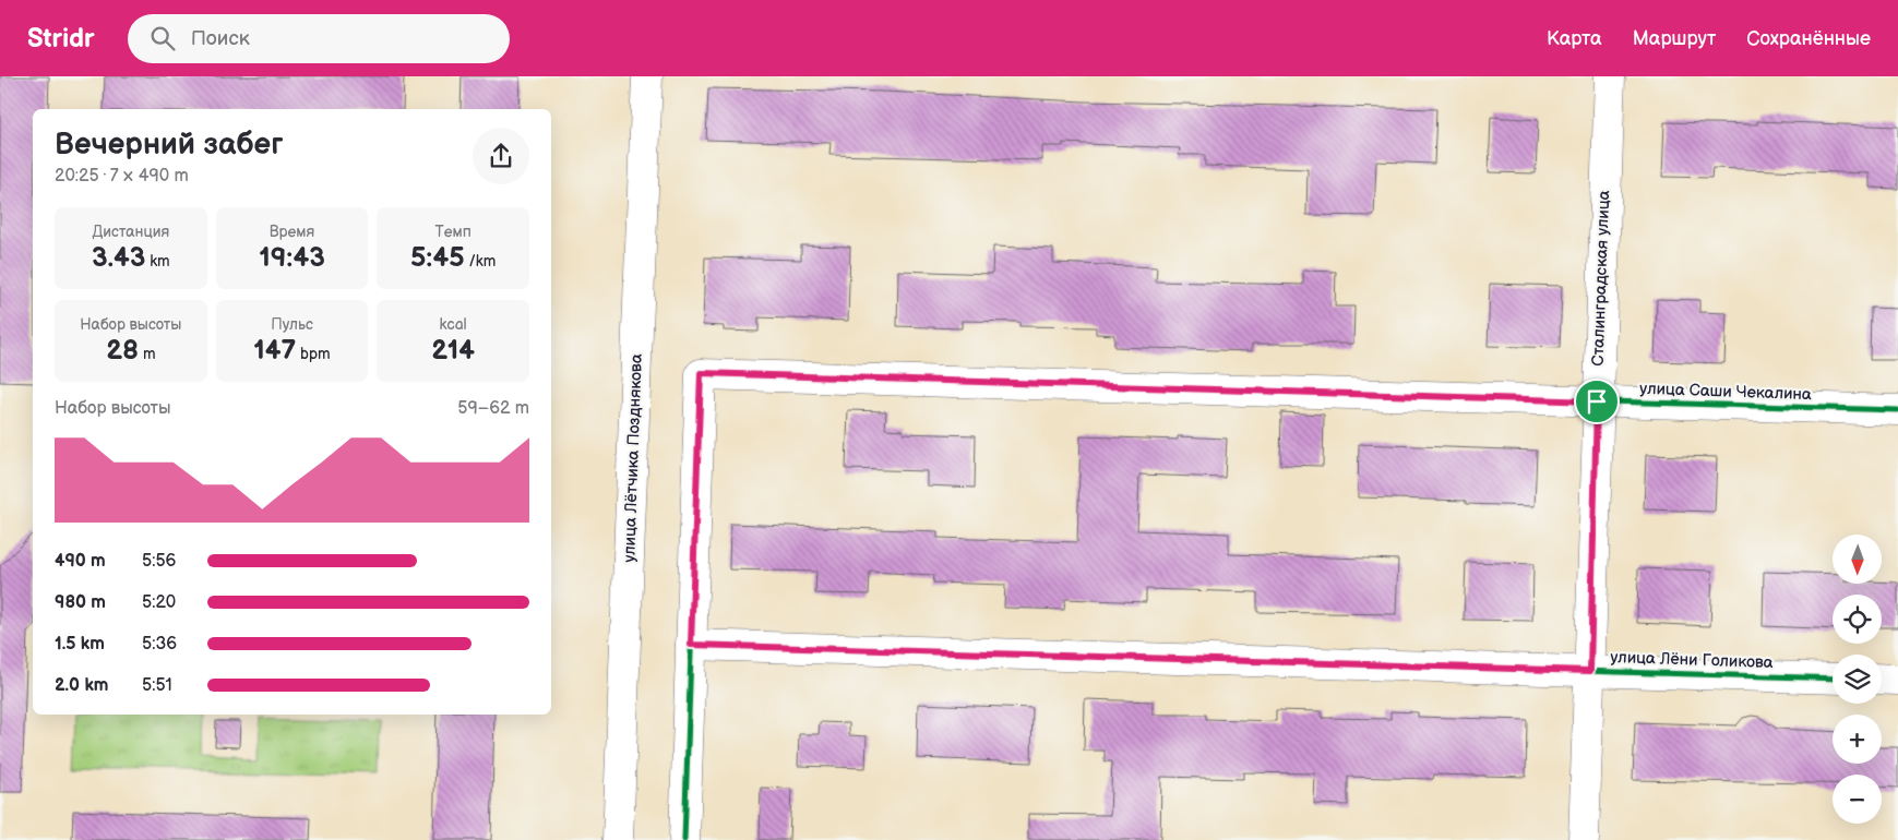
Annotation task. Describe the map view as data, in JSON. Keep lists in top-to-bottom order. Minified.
{"streets":{"street":["Сталинградская улица","улица Саши Чекалина","улица Лётчика Позднякова","улица Лёни Голикова"]},"crossings":[["Сталинградская улица","улица Саши Чекалина"],["Сталинградская улица","улица Лёни Голикова"],["улица Саши Чекалина","улица Лёни Голикова"]],"north":"bottom","page":{"header":"Stridr","search":"Поиск","nav":["Карта","Маршрут","Сохранённые"],"heading":["Вечерний забег","20:25 · 7 × 490 m"],"stats":[["Дистанция","3.43 km"],["Время","19:43"],["Темп","5:45 /km"],["Набор высоты","28 m"],["Пульс","147 bpm"],["kcal","214"]],"chart":["Набор высоты","59–62 m"],"map_buttons":["+","−"],"list":[{"name":"490 m","note":"5:56"},{"name":"980 m","note":"5:20"},{"name":"1.5 km","note":"5:36"},{"name":"2.0 km","note":"5:51"}]}}
